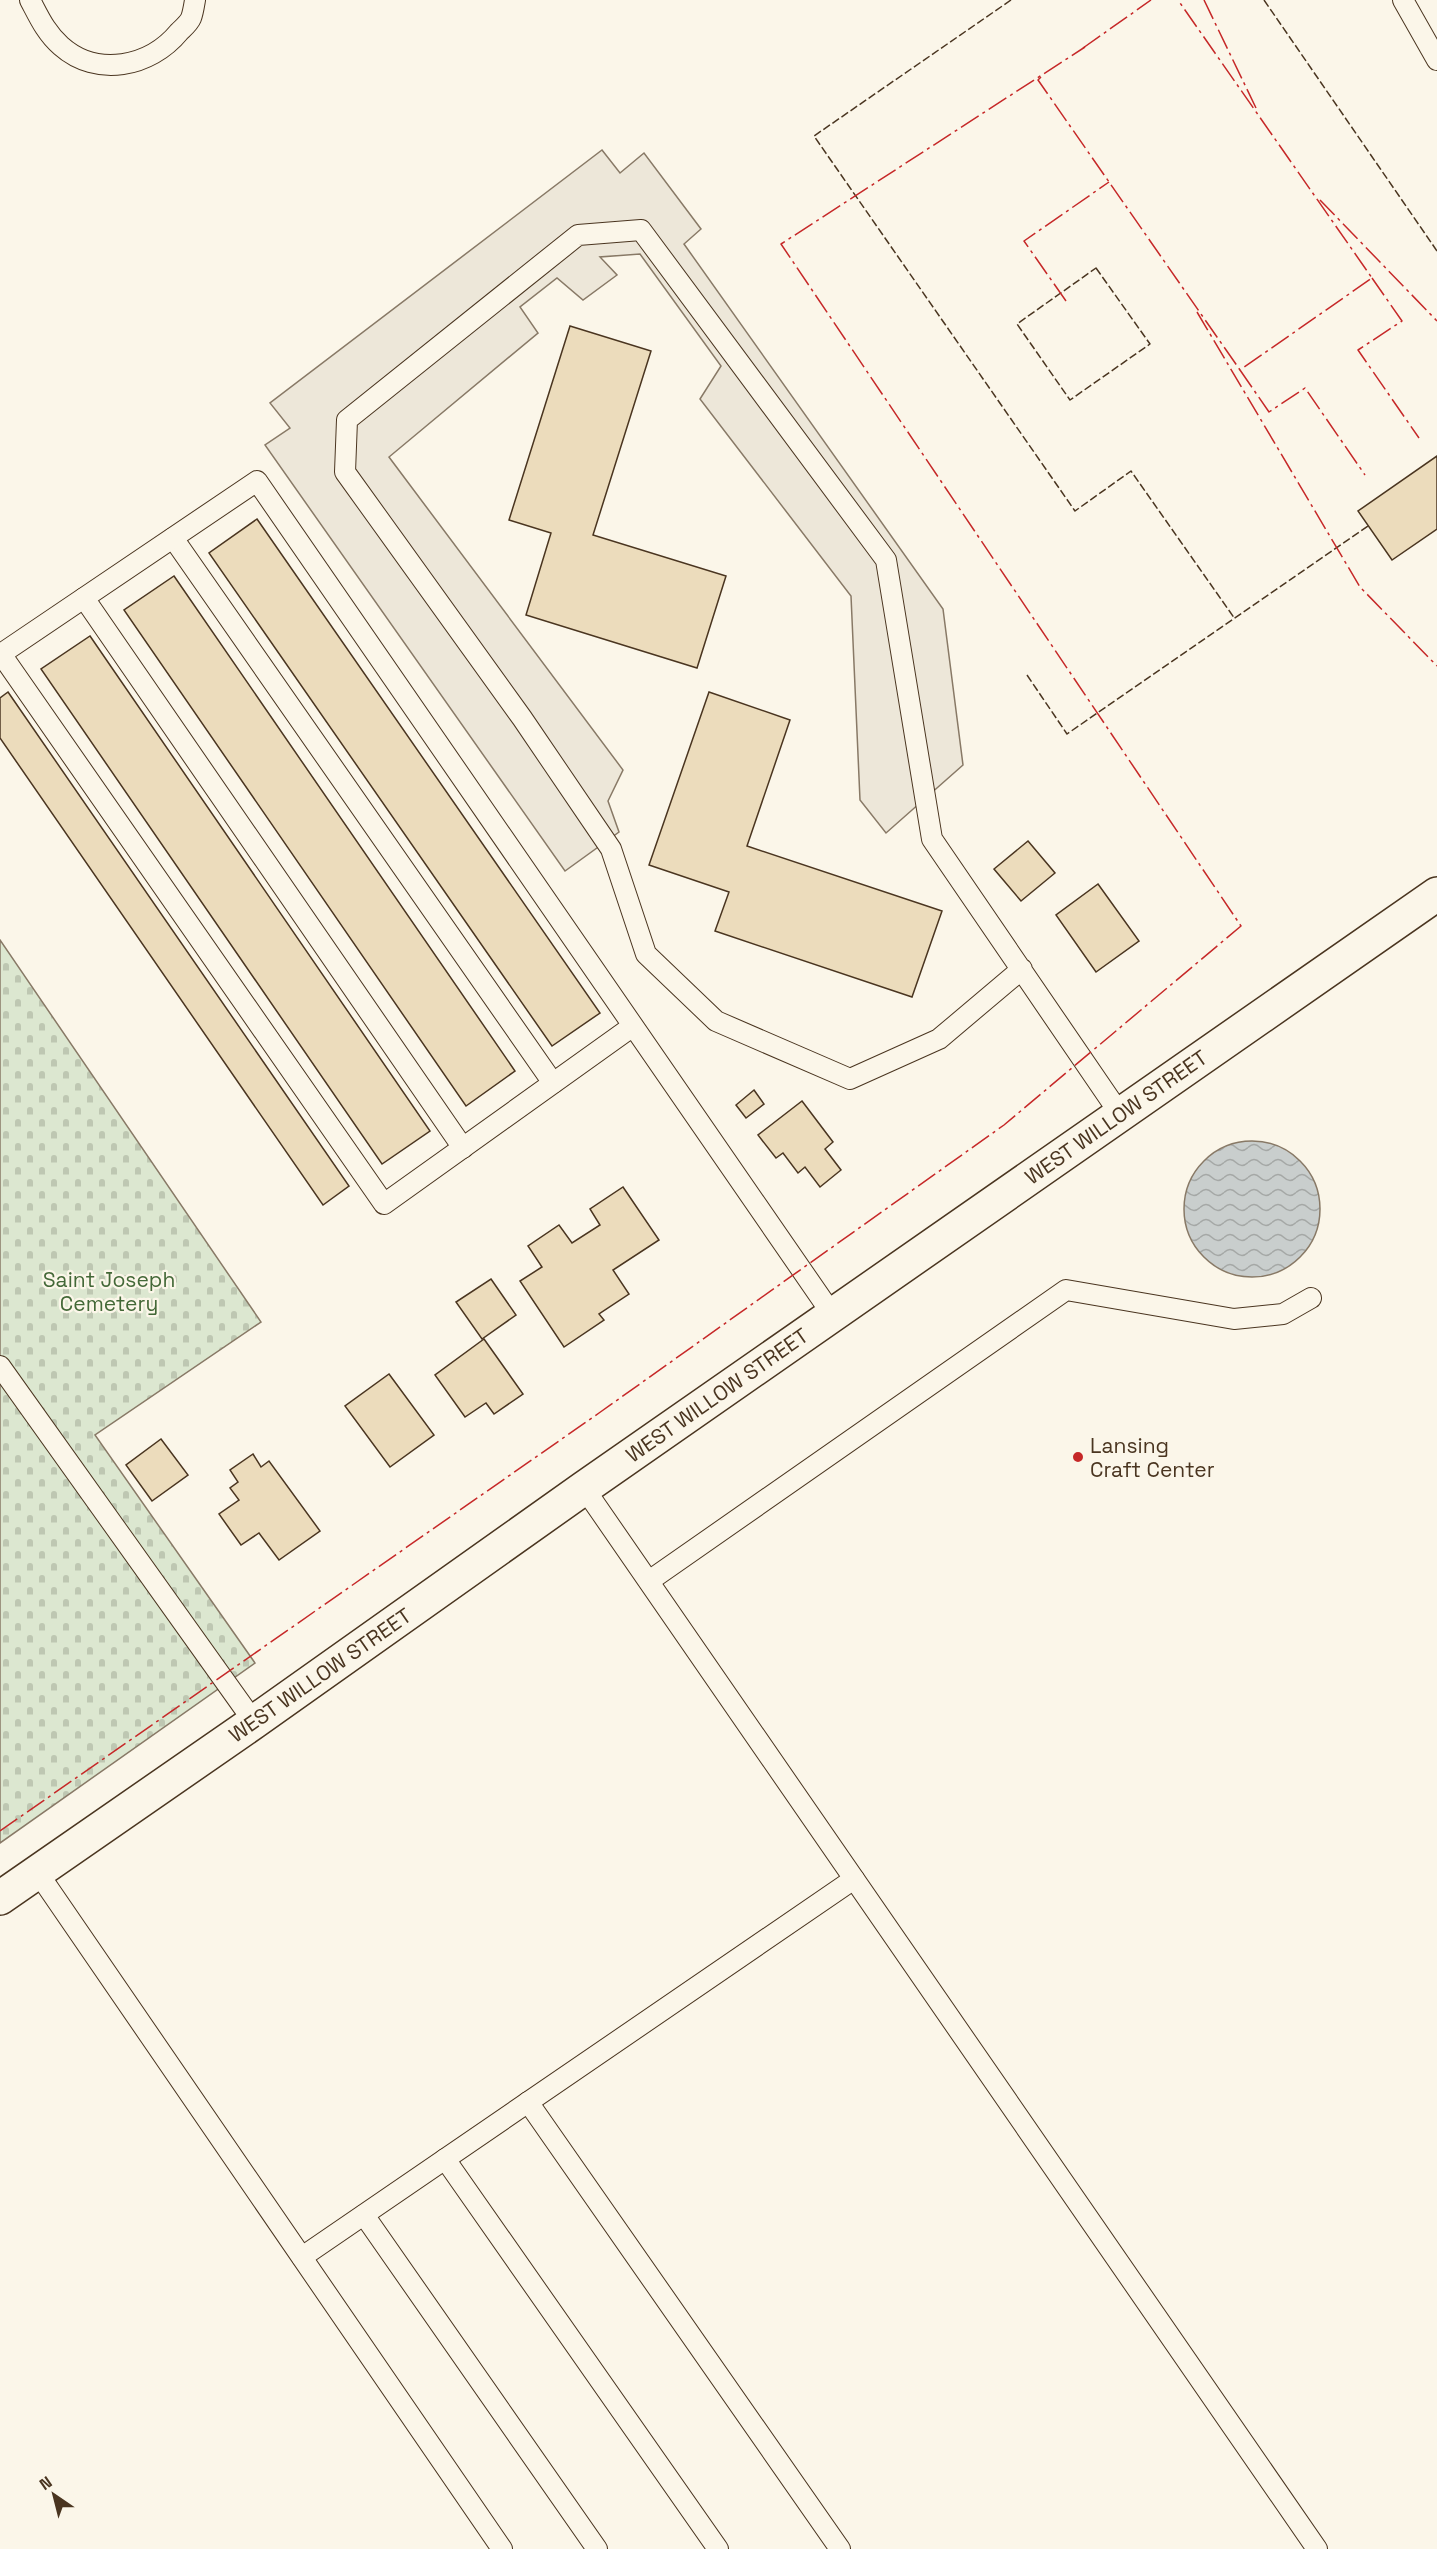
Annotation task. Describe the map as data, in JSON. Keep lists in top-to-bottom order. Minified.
{"streets":{"street":["WEST WILLOW STREET"]},"parks":["Saint Joseph Cemetery"],"places":["Lansing Craft Center"],"north":"top left"}
